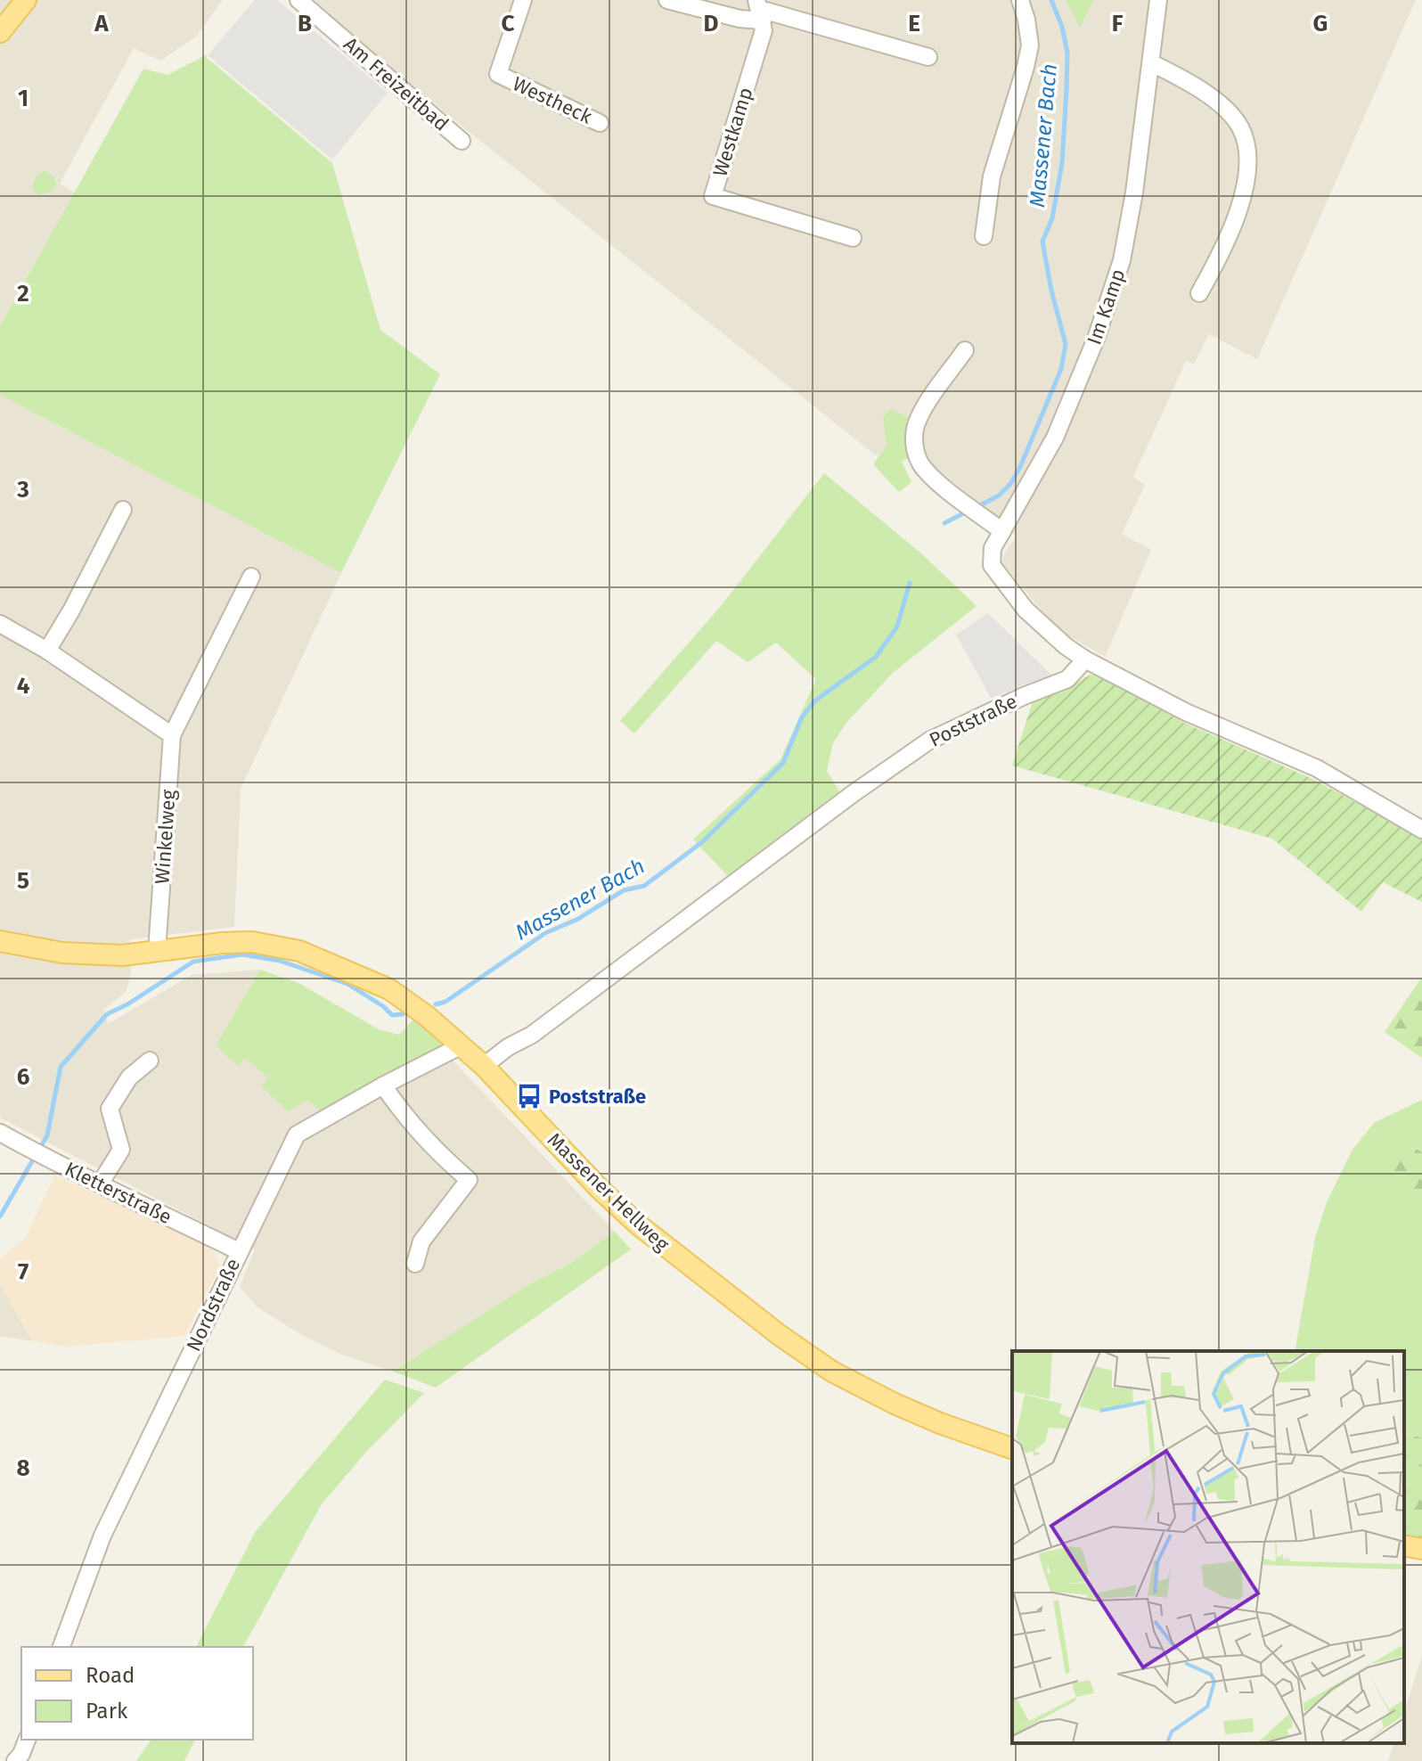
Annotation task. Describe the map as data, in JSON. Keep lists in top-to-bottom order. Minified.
{"streets":{"main road":["Massener Hellweg"],"street":["Am Freizeitbad","Westheck","Westkamp","Im Kamp","Poststraße","Winkelweg","Kletterstraße","Nordstraße"]},"crossings":[["Im Kamp","Poststraße"],["Poststraße","Massener Hellweg"],["Massener Hellweg","Nordstraße"],["Kletterstraße","Nordstraße"]],"water":["Massener Bach"],"places":{"bus stop":["Poststraße"]},"legend":["Road","Park"],"grid":{"columns":["A","B","C","D","E","F","G"],"rows":["1","2","3","4","5","6","7","8"]}}
